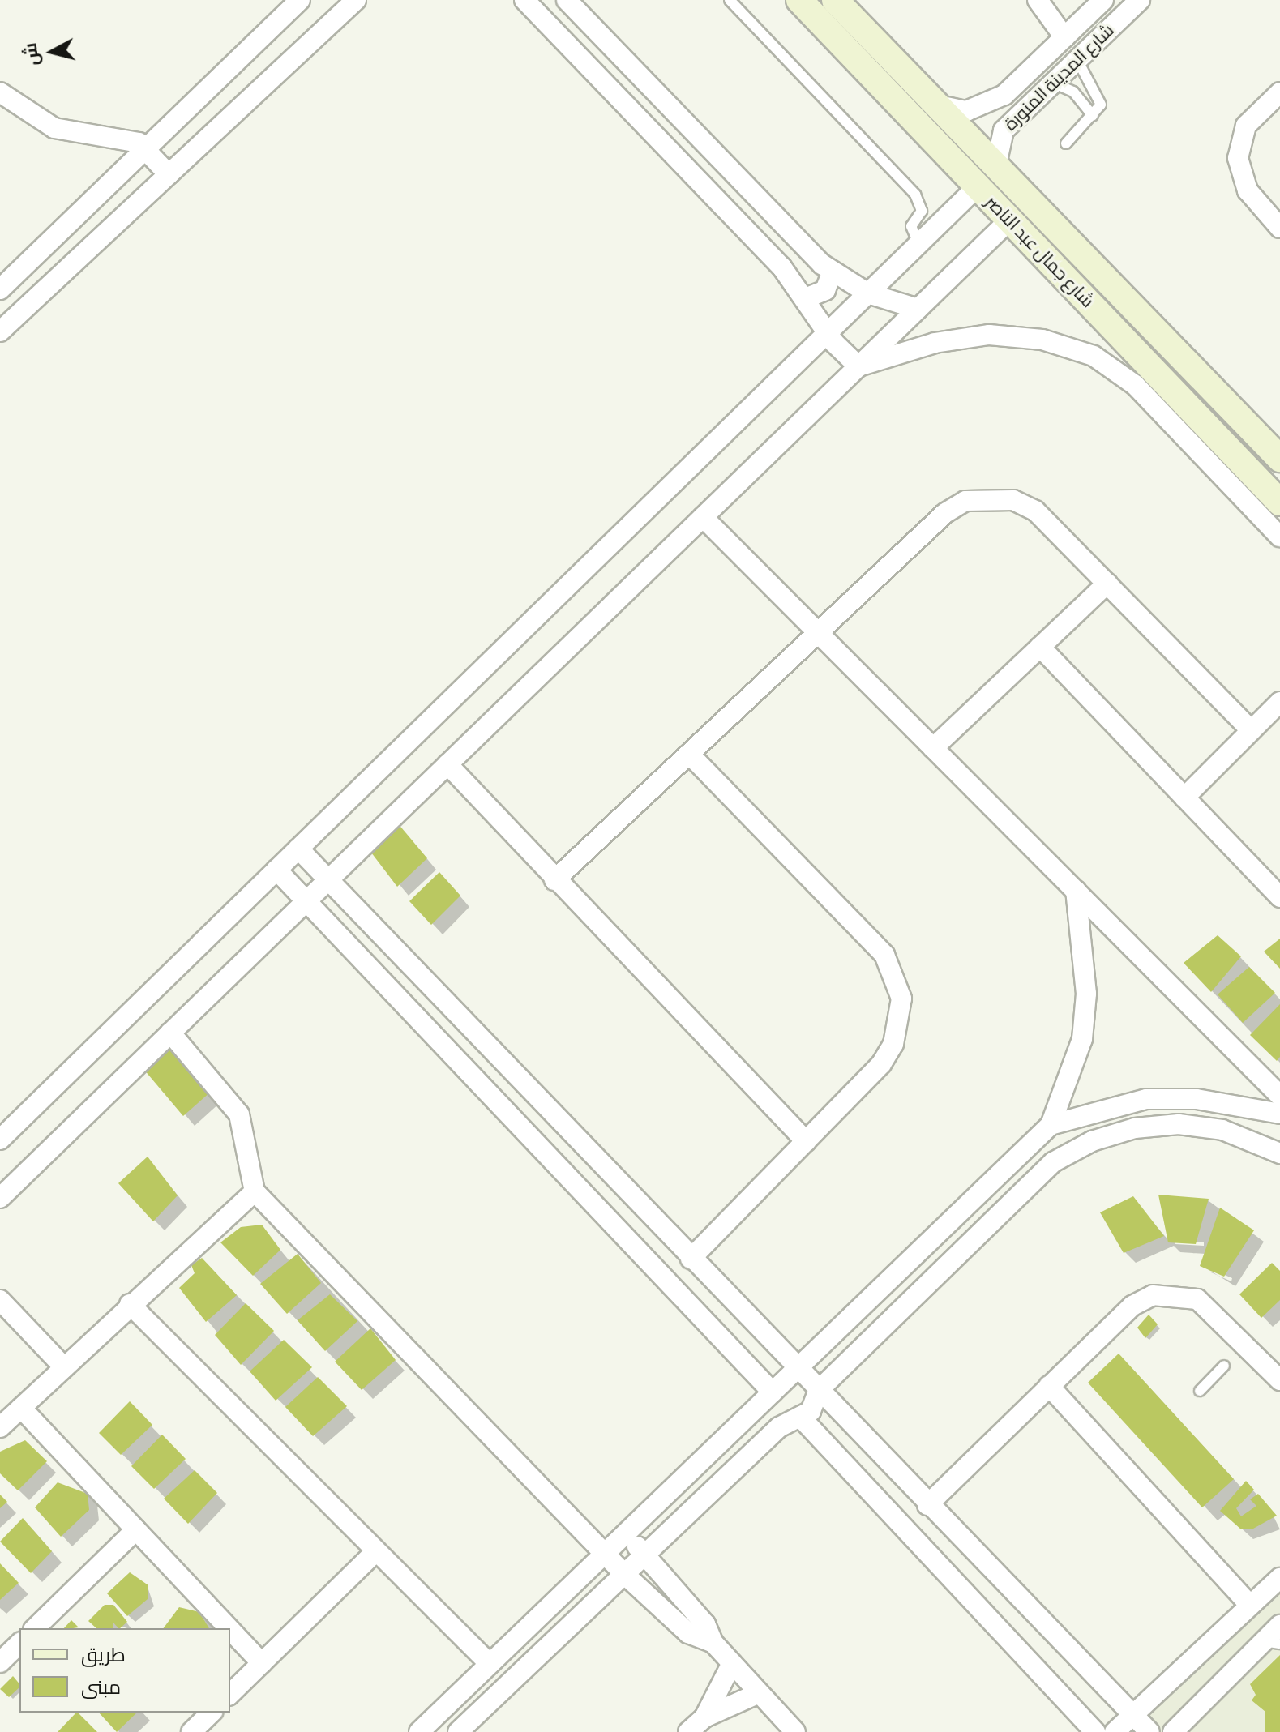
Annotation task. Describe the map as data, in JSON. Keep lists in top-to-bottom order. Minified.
{"streets":{"main road":["شارع جمال عبد الناصر"],"street":["شارع المدينة المنورة"]},"crossings":[["شارع المدينة المنورة","شارع جمال عبد الناصر"]],"legend":["طريق","مبنى"],"north":"left"}
